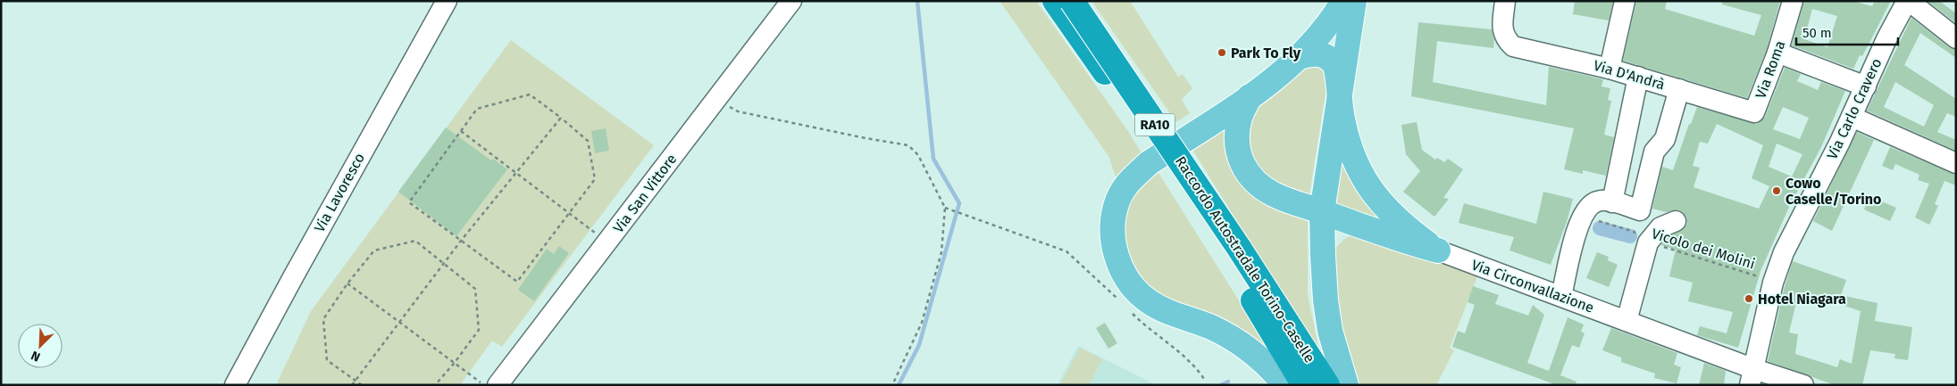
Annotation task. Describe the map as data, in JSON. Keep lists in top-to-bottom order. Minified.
{"streets":{"highway":["RA10","Raccordo Autostradale Torino-Caselle"],"street":["Via Roma","Via D'Andrà","Via Carlo Cravero","Via Lavoresco","Via San Vittore","Via Circonvallazione"],"path":["Vicolo dei Molini"]},"crossings":[["Via Roma","Via D'Andrà"],["Via Carlo Cravero","Vicolo dei Molini"],["Via Carlo Cravero","Via Circonvallazione"]],"places":["Park To Fly","Cowo Caselle/Torino","Hotel Niagara"],"scale_bar":"50 m","north":"bottom left"}
